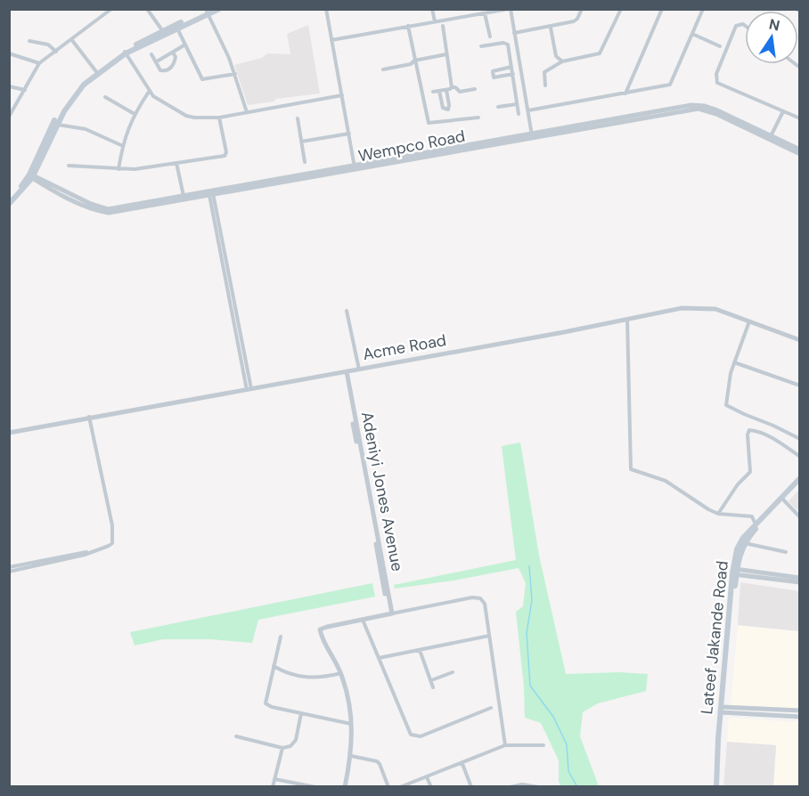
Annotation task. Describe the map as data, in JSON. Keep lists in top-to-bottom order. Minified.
{"streets":{"main road":["Lateef Jakande Road"],"street":["Wempco Road","Acme Road","Adeniyi Jones Avenue"]},"crossings":[["Acme Road","Adeniyi Jones Avenue"]],"north":"top"}
